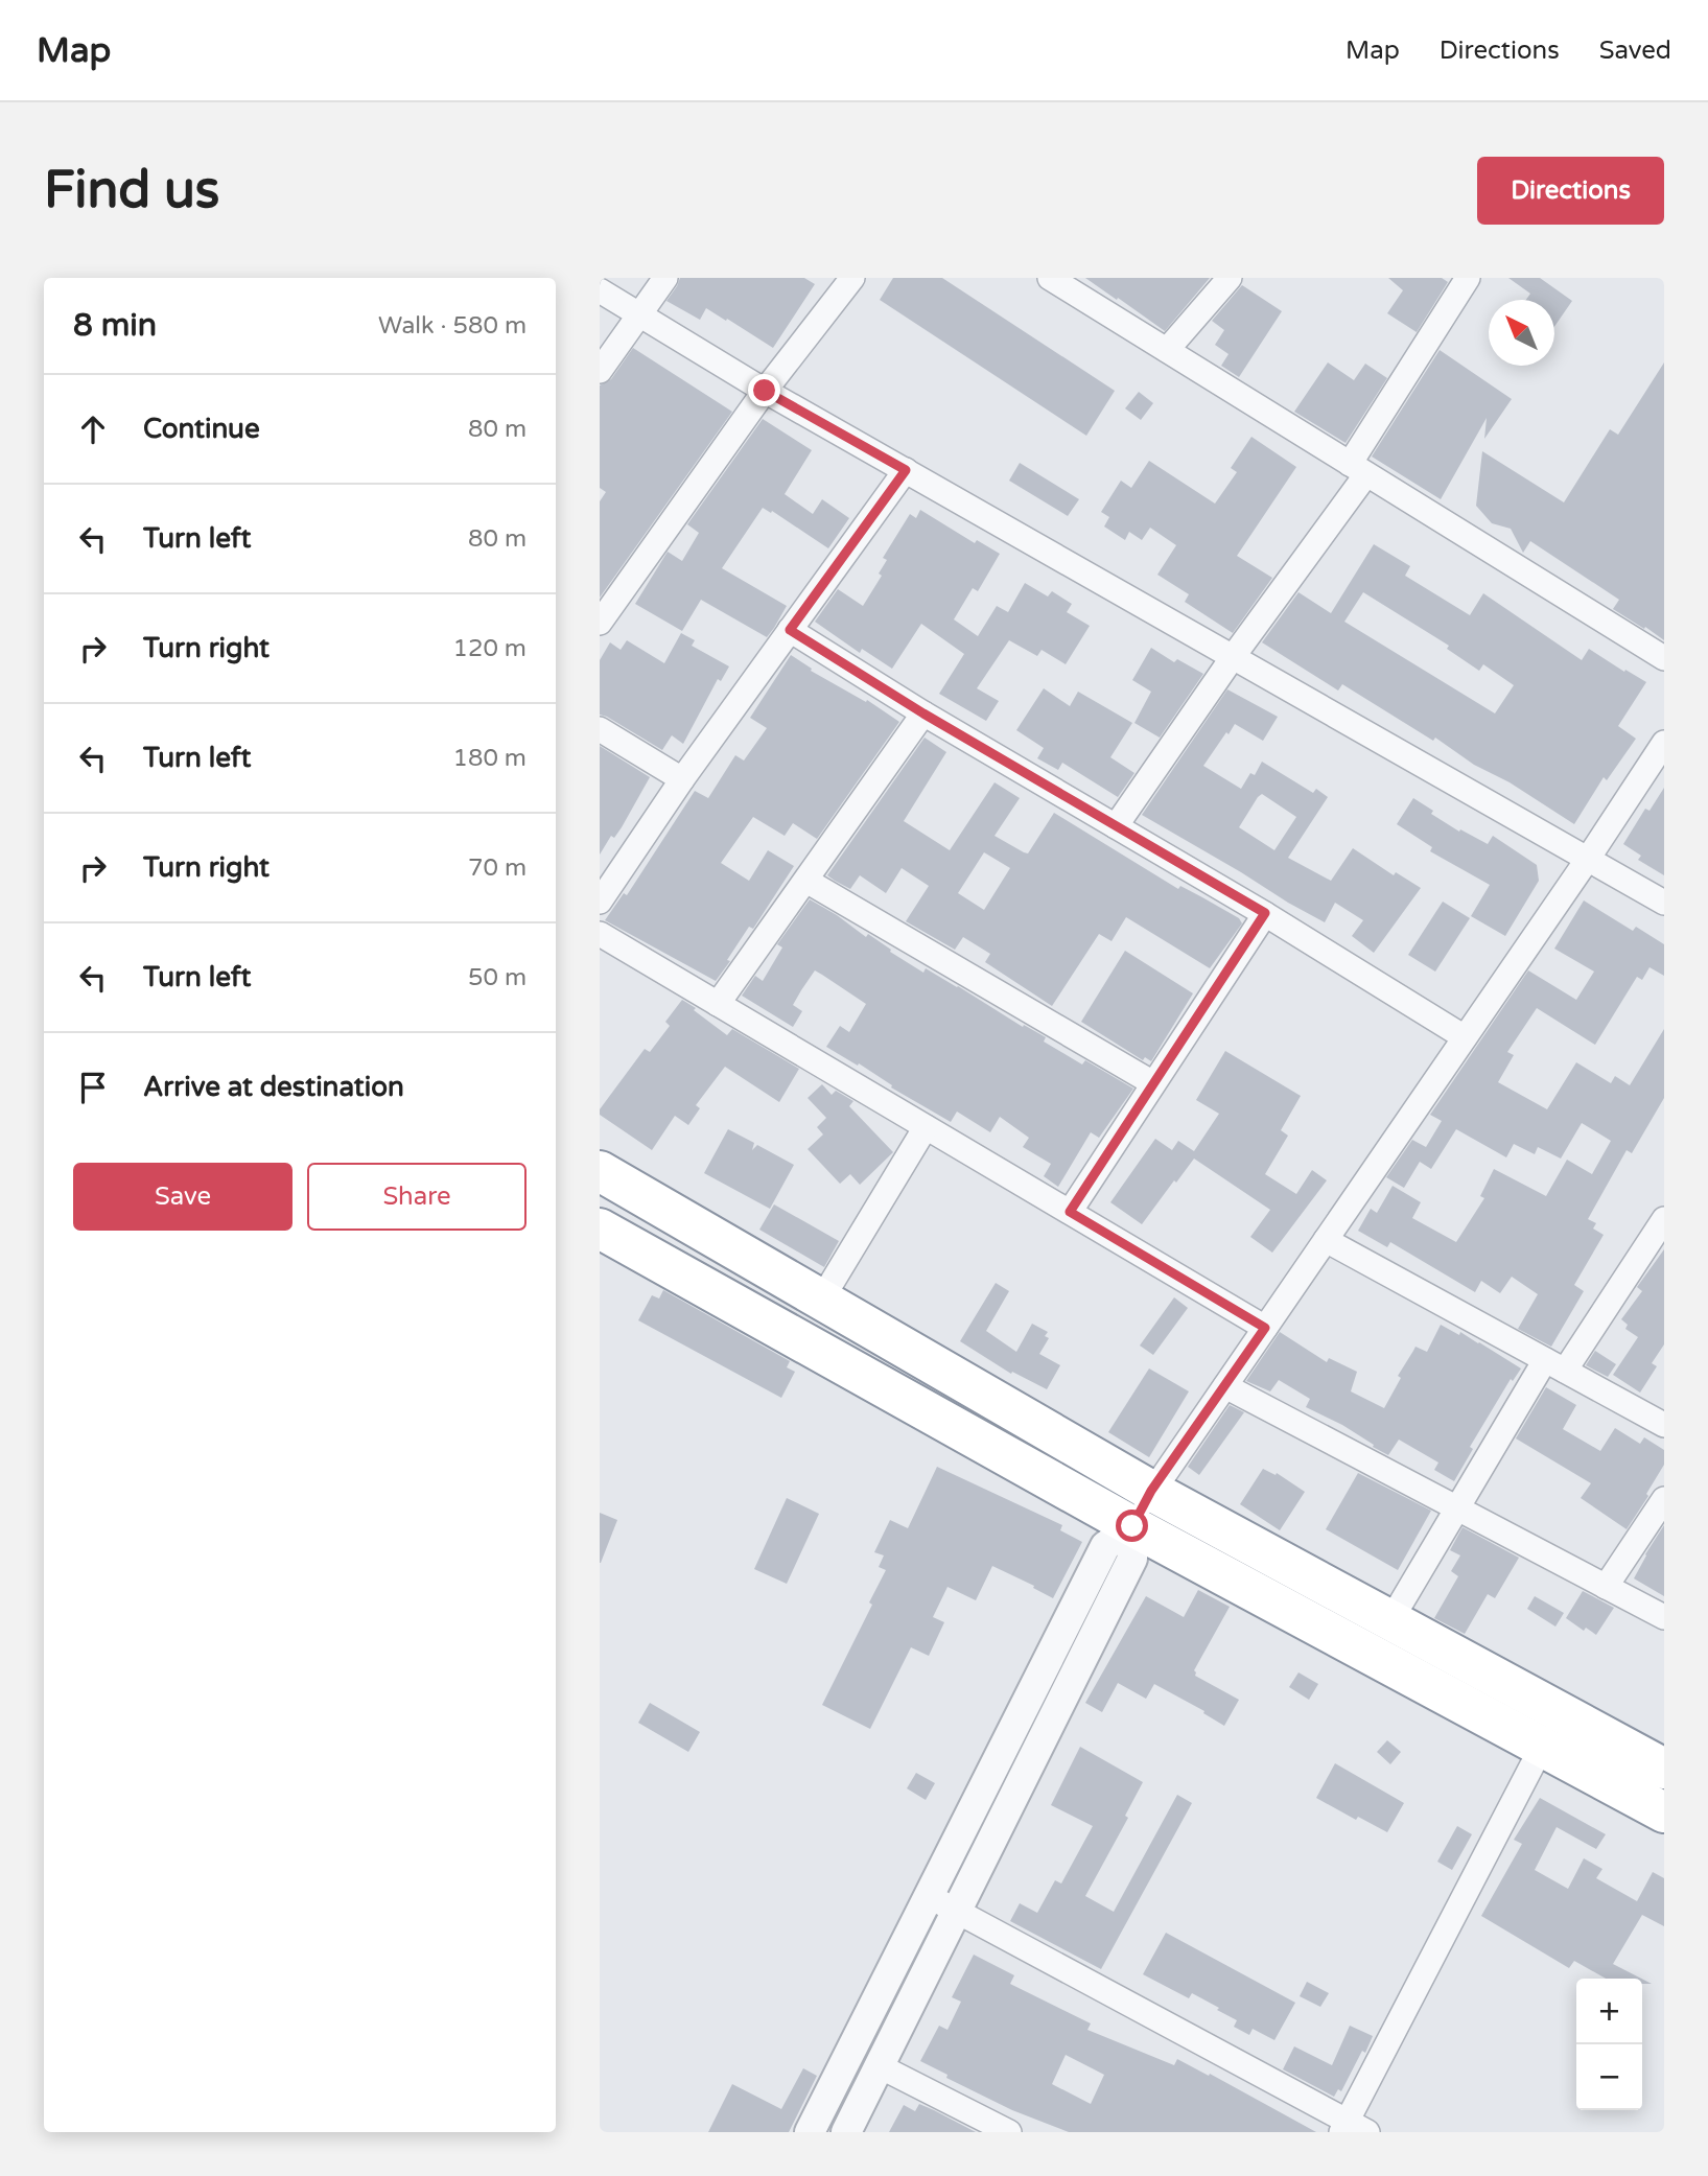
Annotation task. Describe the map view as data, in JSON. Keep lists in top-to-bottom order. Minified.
{"north":"top left","page":{"header":"Map","nav":["Map","Directions","Saved"],"buttons":["Directions",["Save","Share"]],"title":"Find us","heading":["8 min","Walk · 580 m"],"list":[["Continue","80 m"],["Turn left","80 m"],["Turn right","120 m"],["Turn left","180 m"],["Turn right","70 m"],["Turn left","50 m"],"Arrive at destination"],"map_buttons":["+","−"]}}
